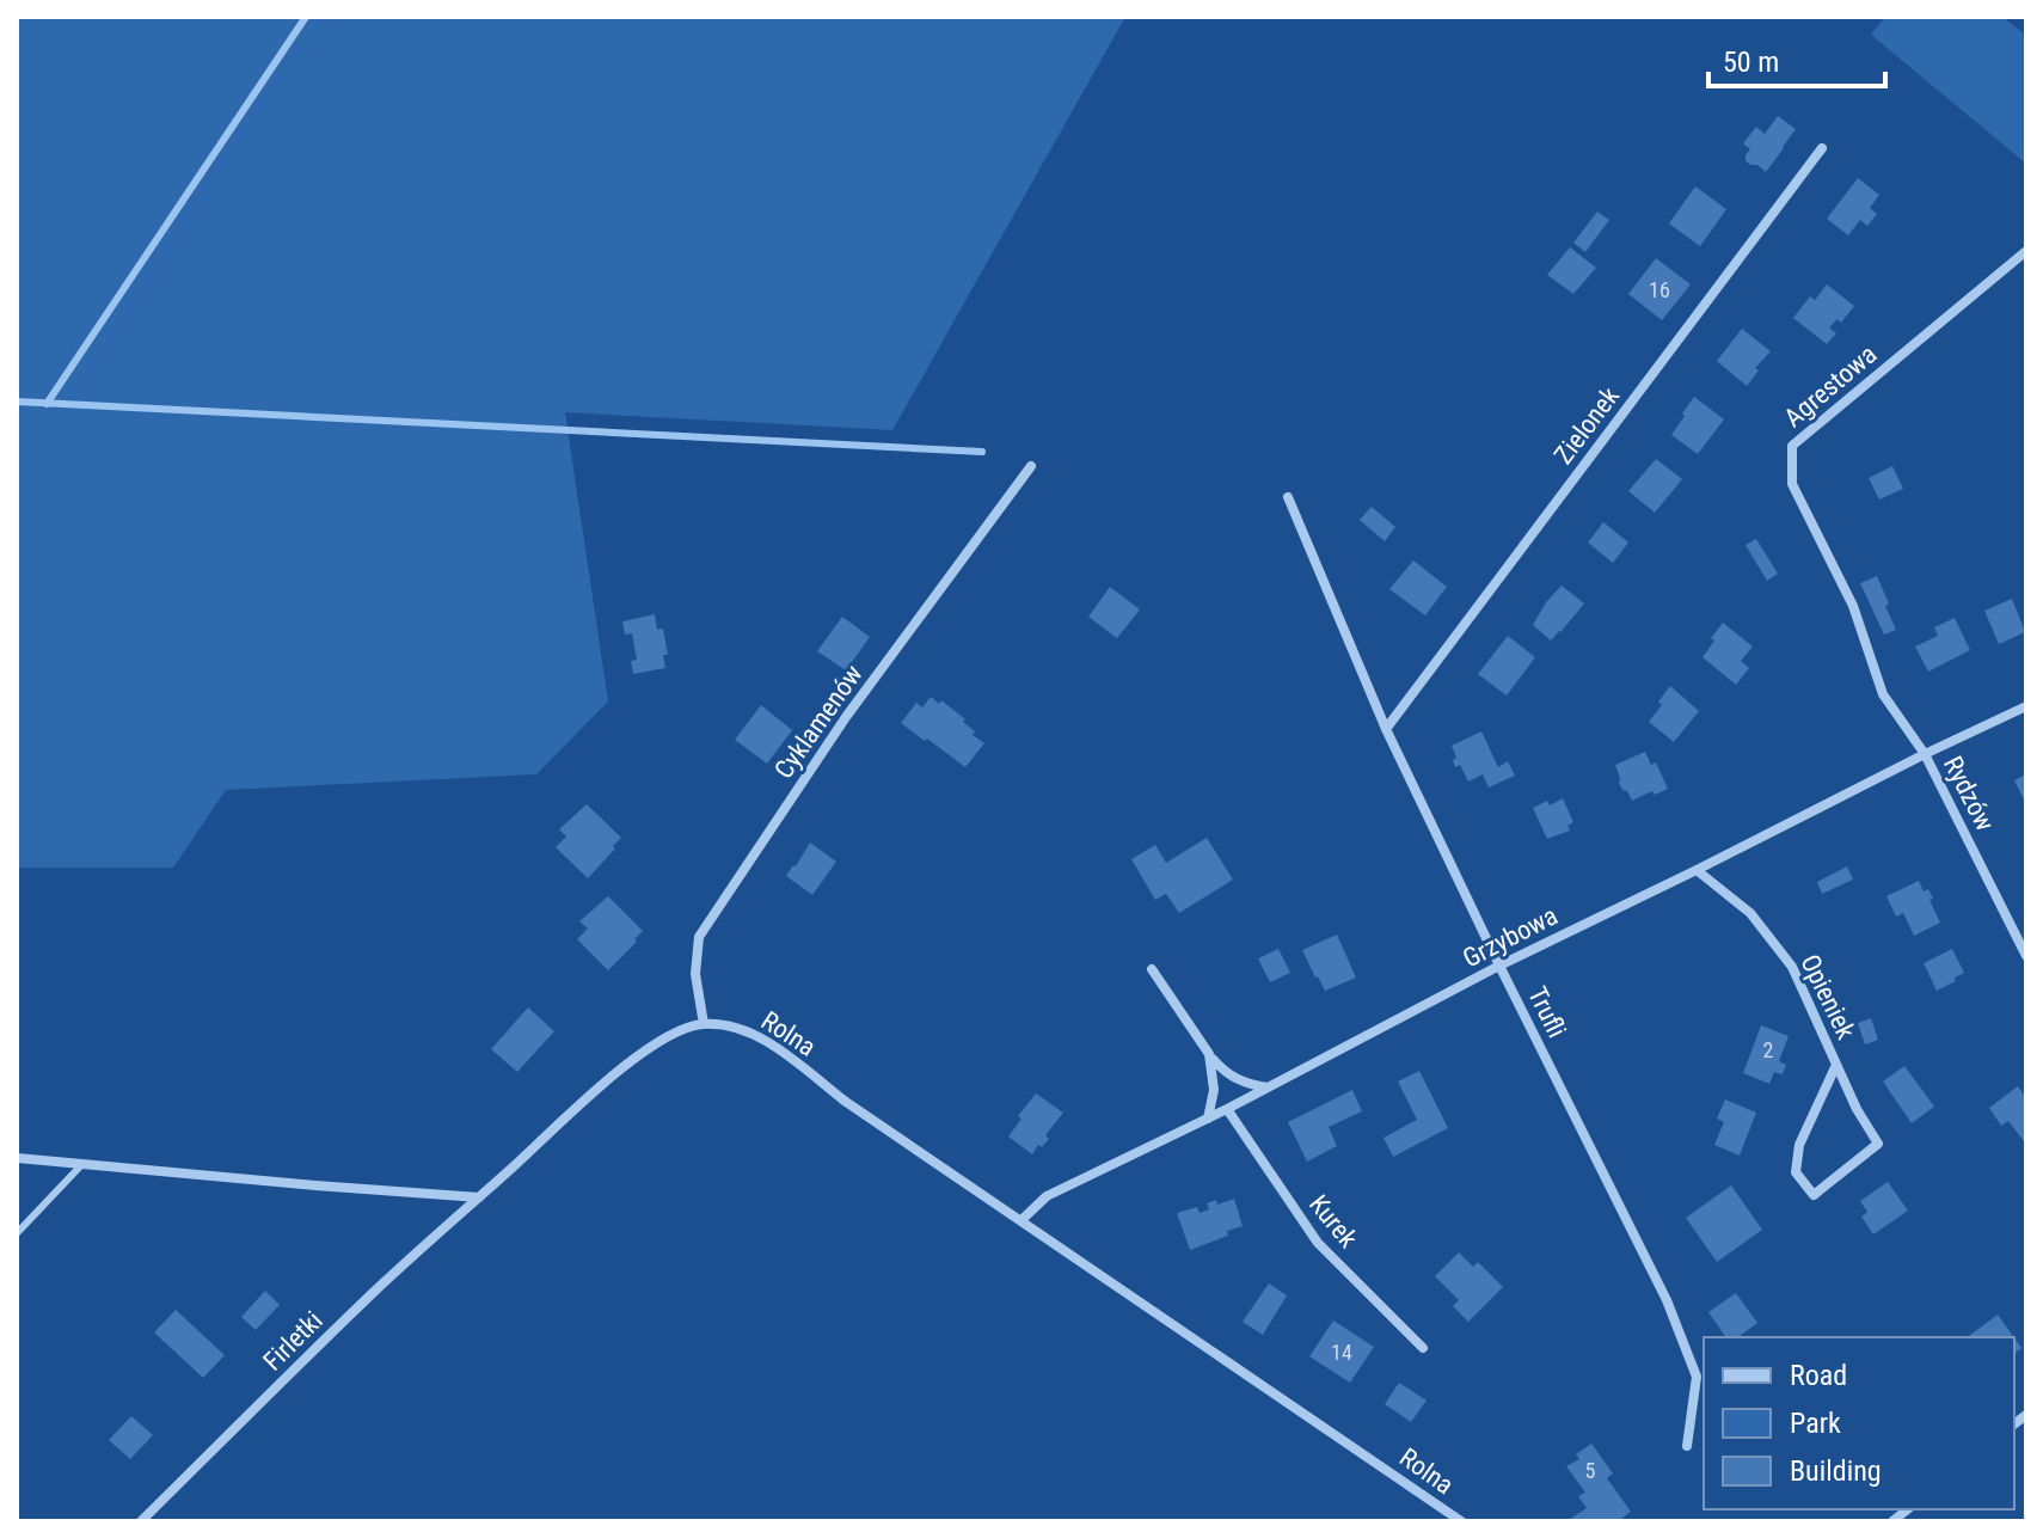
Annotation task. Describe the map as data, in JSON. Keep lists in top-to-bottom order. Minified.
{"streets":{"street":["Agrestowa","Zielonek","Cyklamenów","Rydzów","Grzybowa","Opieniek","Trufli","Rolna","Kurek","Firletki"]},"crossings":[["Agrestowa","Rydzów"],["Agrestowa","Grzybowa"],["Zielonek","Trufli"],["Cyklamenów","Rolna"],["Rydzów","Grzybowa"],["Grzybowa","Opieniek"],["Grzybowa","Trufli"],["Grzybowa","Rolna"],["Grzybowa","Kurek"]],"house_numbers":["16","2","14","5"],"legend":["Road","Park","Building"],"scale_bar":"50 m"}
